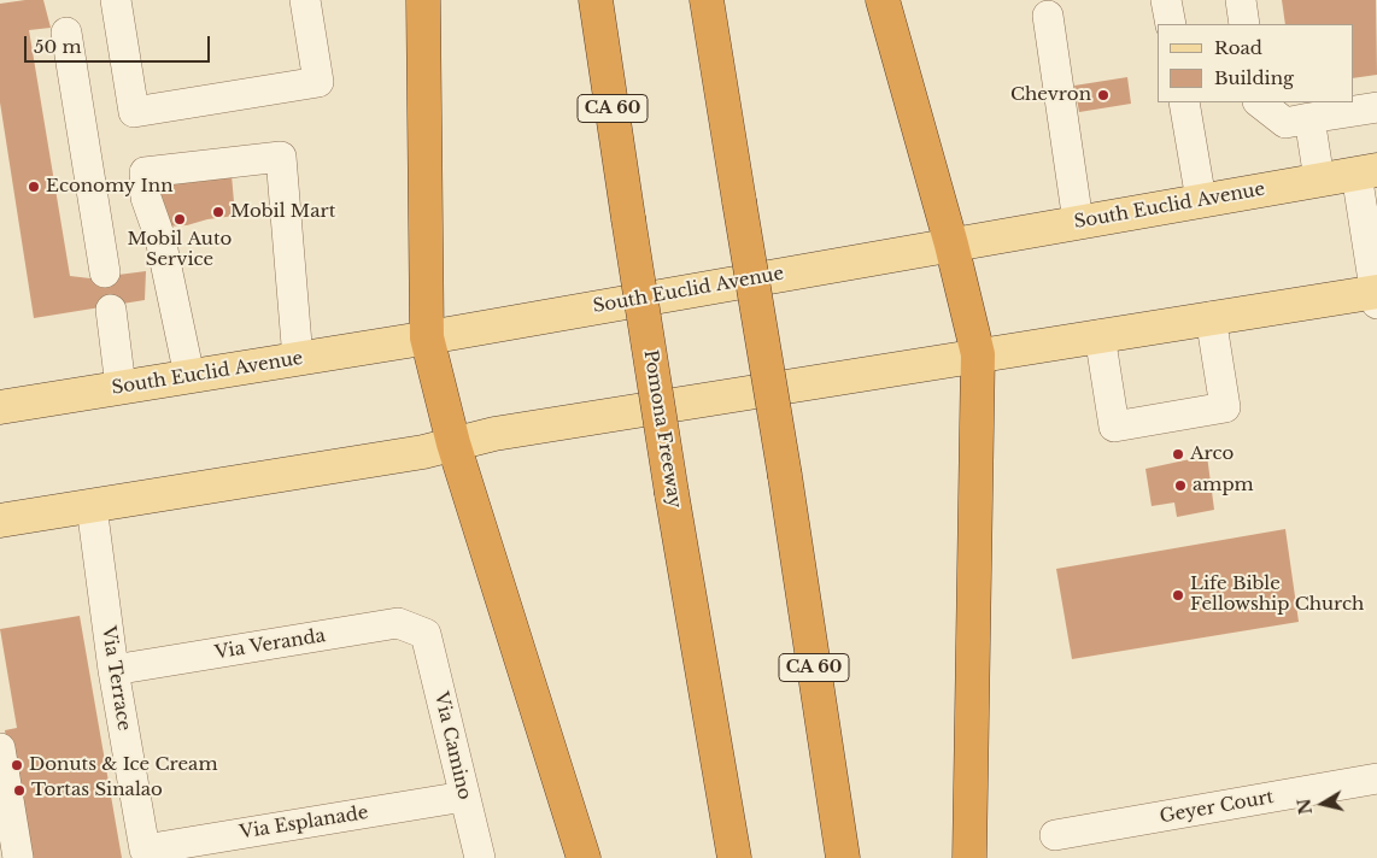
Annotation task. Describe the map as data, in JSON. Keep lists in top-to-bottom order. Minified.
{"streets":{"highway":["CA 60","Pomona Freeway"],"main road":["South Euclid Avenue"],"street":["Via Veranda","Via Terrace","Via Camino","Geyer Court","Via Esplanade"]},"crossings":[["Via Veranda","Via Terrace"],["Via Veranda","Via Camino"],["Via Terrace","Via Esplanade"],["Via Camino","Via Esplanade"]],"places":["Chevron","Economy Inn","Mobil Mart","Mobil Auto Service","Arco","ampm","Life Bible Fellowship Church","Donuts & Ice Cream","Tortas Sinalao"],"legend":["Road","Building"],"scale_bar":"50 m","north":"left"}
